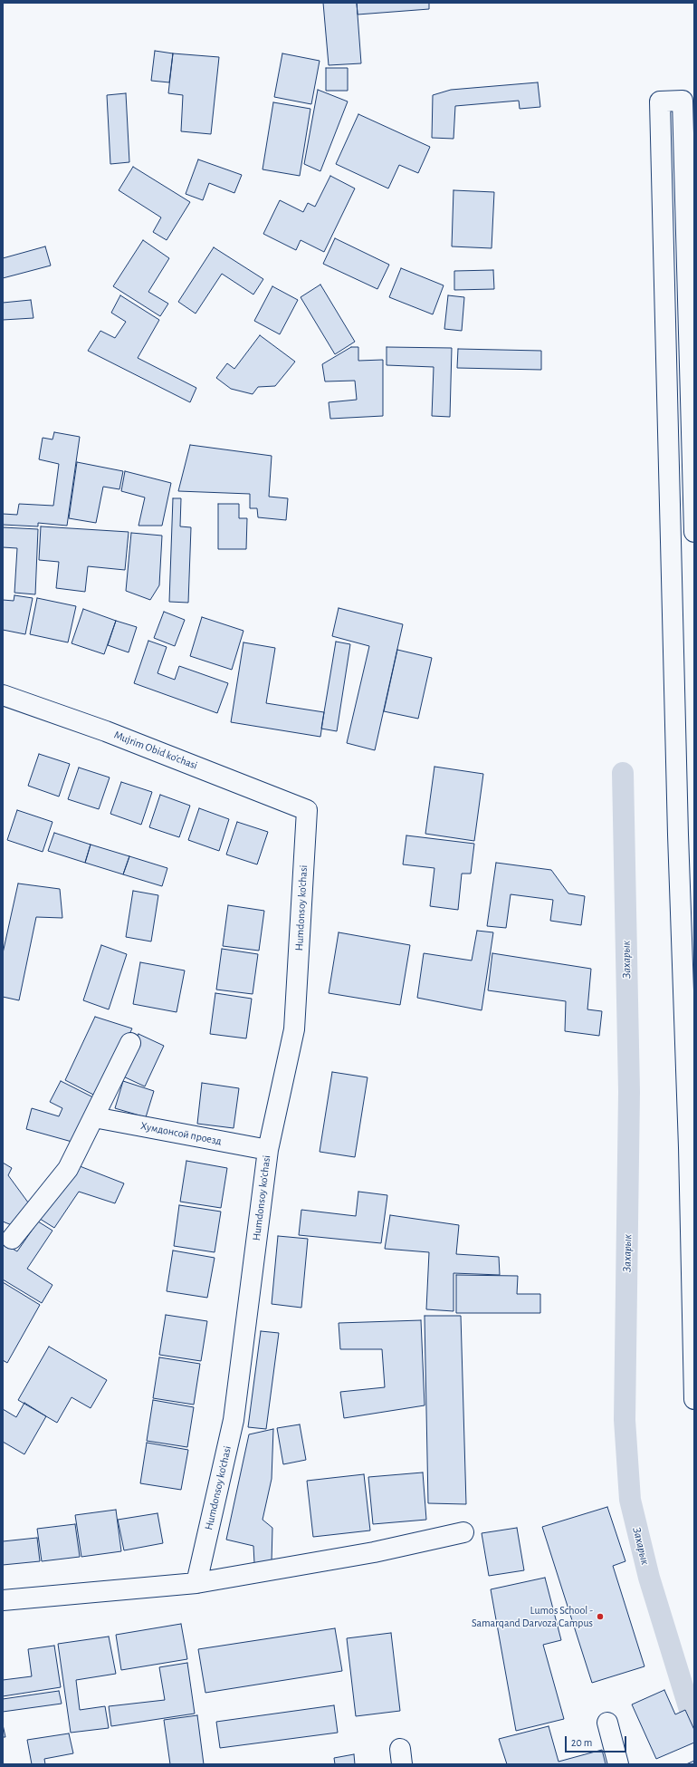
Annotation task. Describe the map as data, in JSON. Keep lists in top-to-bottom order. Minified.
{"streets":{"street":["Mujrim Obid ko'chasi","Humdonsoy ko'chasi","Хумдонсой проезд"]},"crossings":[["Mujrim Obid ko'chasi","Humdonsoy ko'chasi"],["Humdonsoy ko'chasi","Хумдонсой проезд"]],"water":["Захарык"],"places":["Lumos School - Samarqand Darvoza Campus"],"scale_bar":"20 m"}
